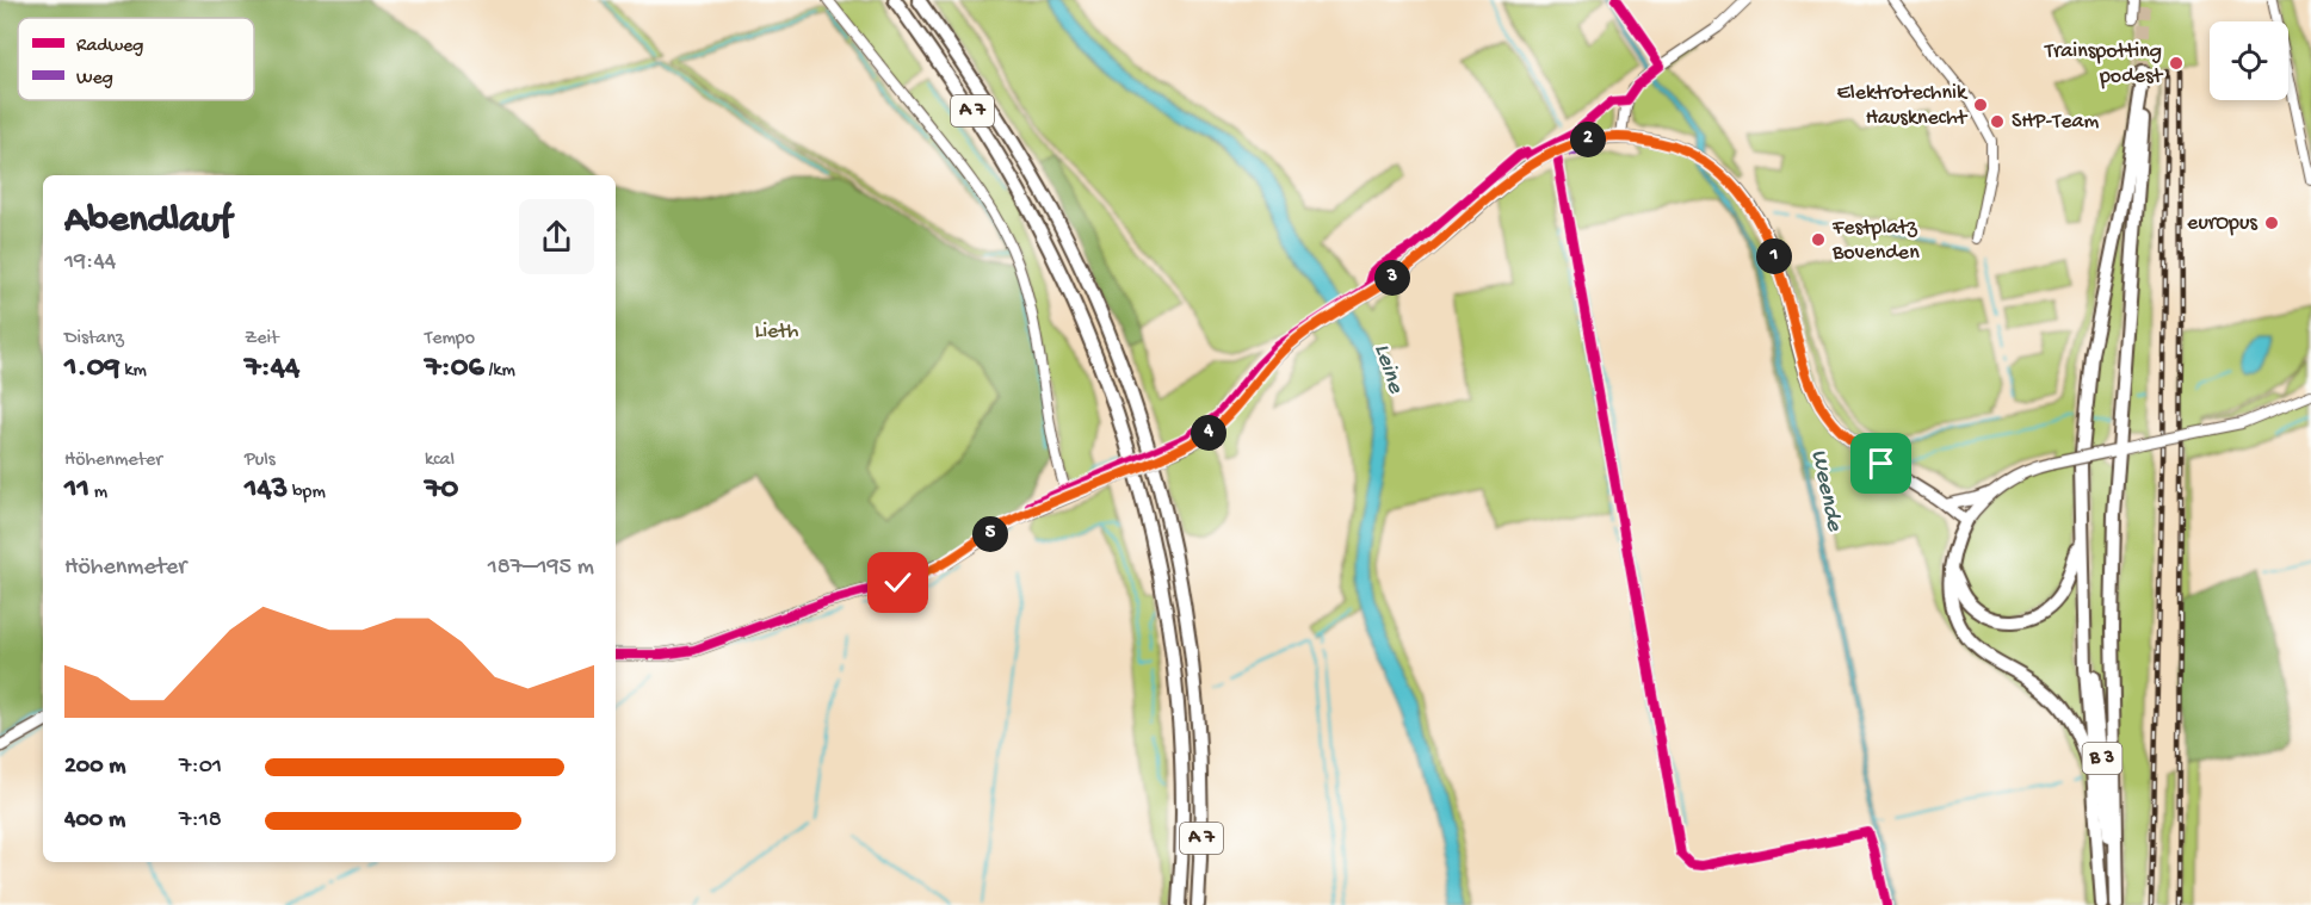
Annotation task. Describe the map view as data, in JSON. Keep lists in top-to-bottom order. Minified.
{"streets":{"highway":["A 7","B 3"]},"water":["Leine","Weende"],"parks":["Lieth"],"places":["Trainspotting podest","Elektrotechnik Hausknecht","SHP-Team","eurOpus","Festplatz Bovenden"],"legend":["Radweg","Weg"],"page":{"pins":["2","1","3","4","5"],"heading":["Abendlauf","19:44"],"stats":[["Distanz","1.09 km"],["Zeit","7:44"],["Tempo","7:06 /km"],["Höhenmeter","11 m"],["Puls","143 bpm"],["kcal","70"]],"chart":["Höhenmeter","187–195 m"],"list":[{"name":"200 m","note":"7:01"},{"name":"400 m","note":"7:18"}]}}
